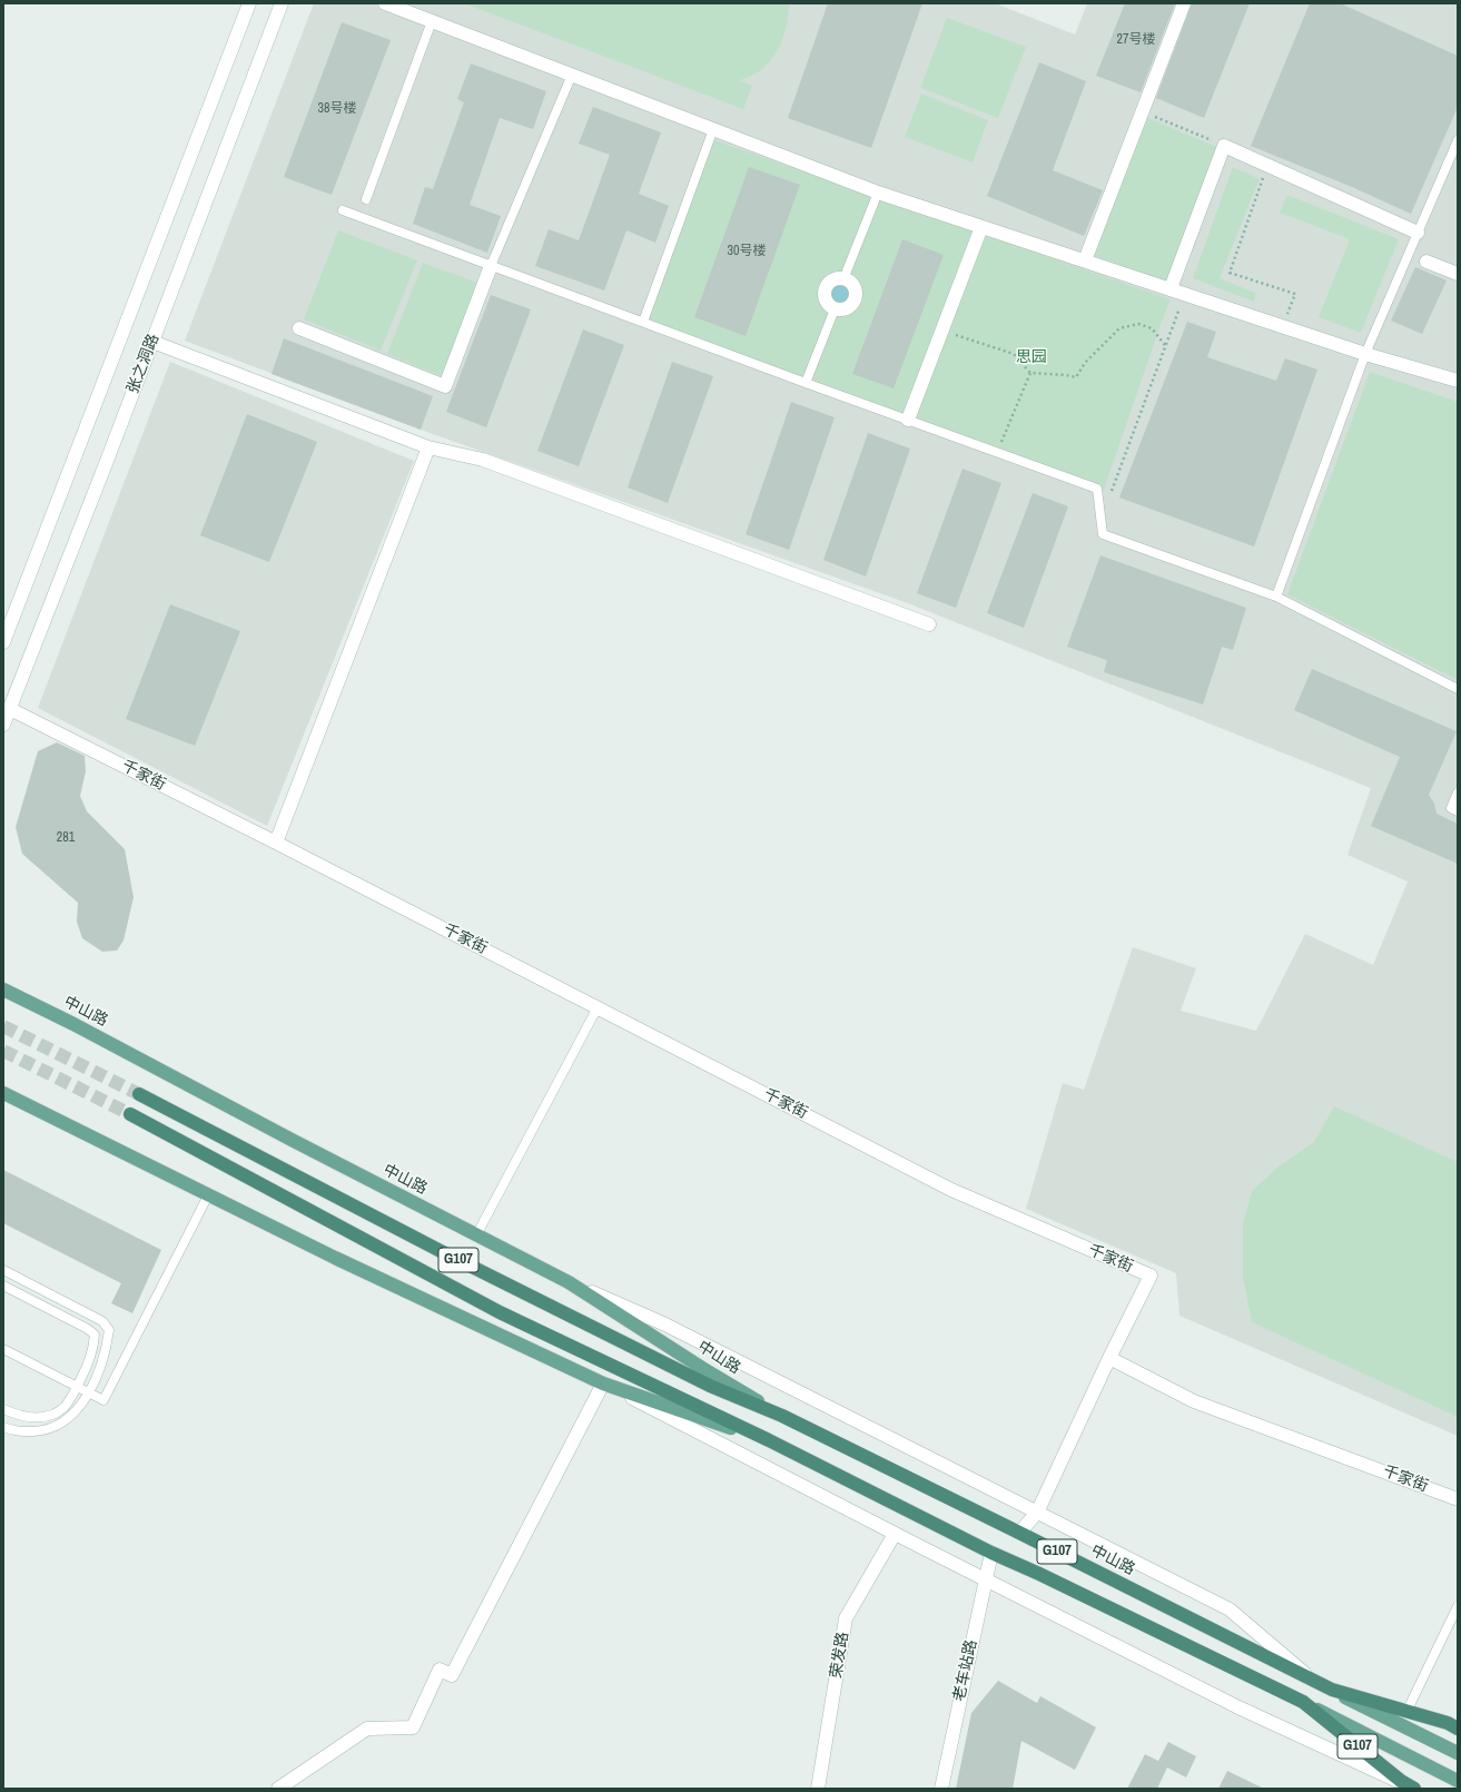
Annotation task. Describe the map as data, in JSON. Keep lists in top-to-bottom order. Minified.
{"streets":{"highway":["中山路","G107"],"street":["张之洞路","千家街","荣发路","老车站路"]},"crossings":[["张之洞路","千家街"],["G107","老车站路"]],"parks":["思园"],"house_numbers":["27号楼","38号楼","30号楼","281"]}
